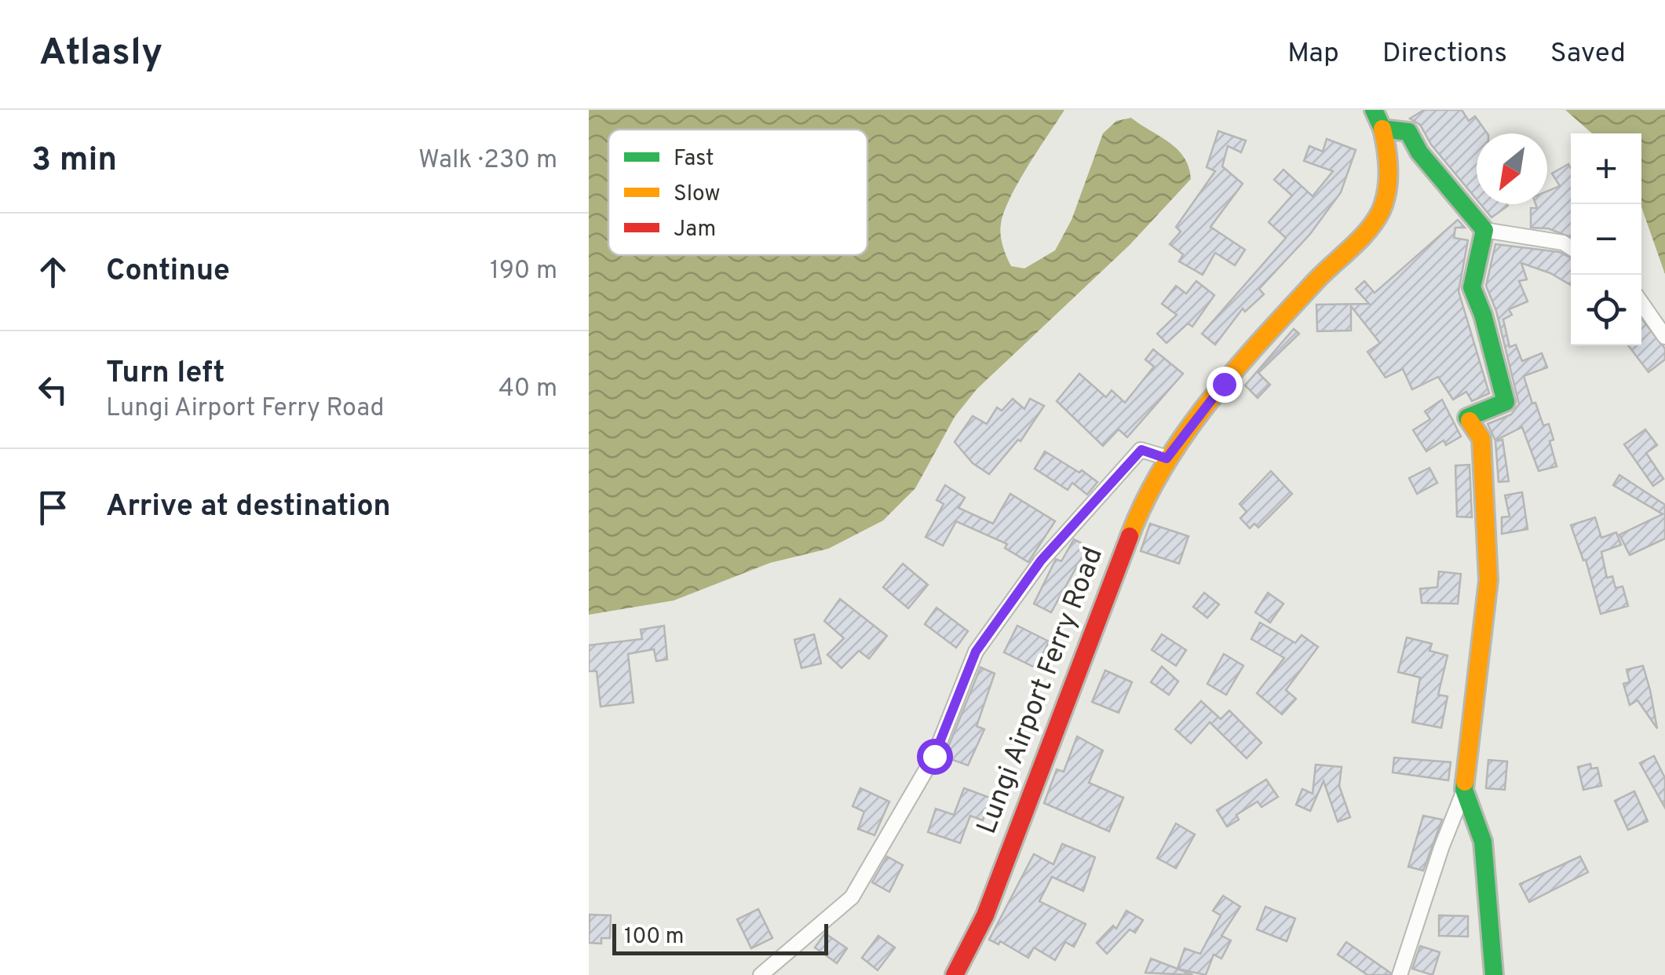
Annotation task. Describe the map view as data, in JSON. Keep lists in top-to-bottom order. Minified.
{"streets":{"main road":["Lungi Airport Ferry Road"]},"legend":["Fast","Slow","Jam"],"scale_bar":"100 m","north":"bottom left","page":{"header":"Atlasly","nav":["Map","Directions","Saved"],"heading":["3 min","Walk · 230 m"],"map_buttons":["+","−"],"list":[["Continue","190 m"],["Turn left","Lungi Airport Ferry Road","40 m"],"Arrive at destination"],"scale":"100 m"}}
